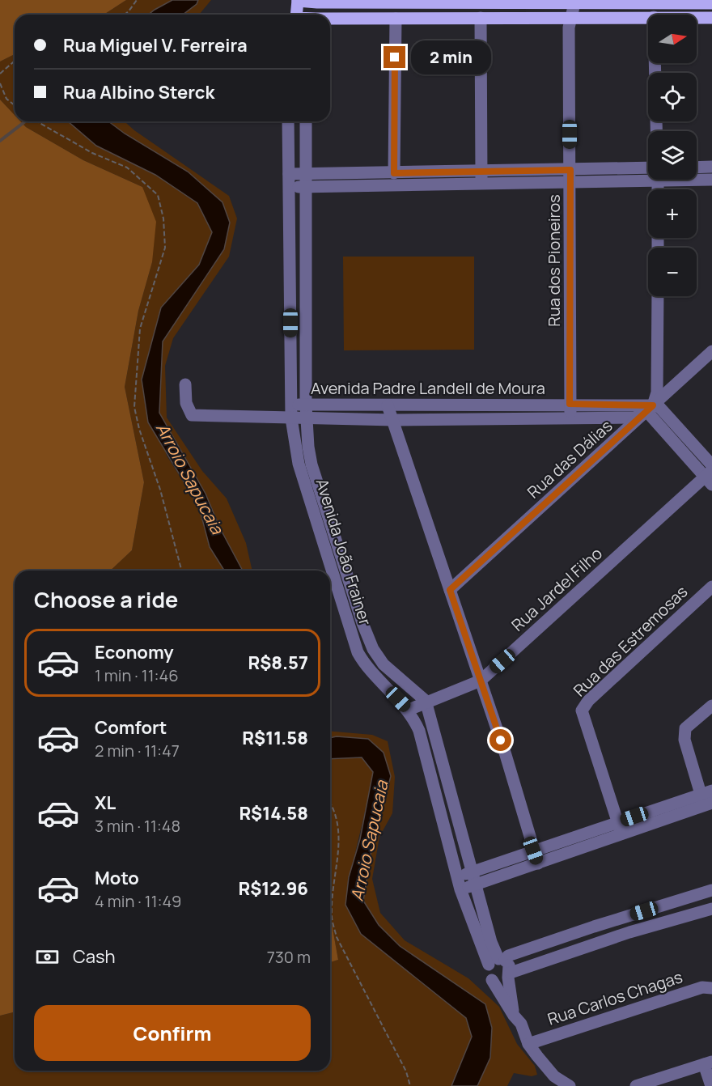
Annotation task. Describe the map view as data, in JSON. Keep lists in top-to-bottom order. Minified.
{"streets":{"street":["Rua dos Pioneiros","Avenida Padre Landell de Moura","Rua das Dálias","Avenida João Frainer","Rua Jardel Filho","Rua das Estremosas","Rua Carlos Chagas"]},"crossings":[["Rua dos Pioneiros","Avenida Padre Landell de Moura"],["Avenida Padre Landell de Moura","Rua das Dálias"],["Avenida Padre Landell de Moura","Avenida João Frainer"],["Avenida João Frainer","Rua Jardel Filho"]],"water":["Arroio Sapucaia"],"north":"right","page":{"map_buttons":["+","−"],"banner":["Rua Miguel V. Ferreira","Rua Albino Sterck"],"bubble":"2 min","heading":"Choose a ride","list":[{"name":"Economy","note":"1 min · 11:46","value":"R$8.57"},{"name":"Comfort","note":"2 min · 11:47","value":"R$11.58"},{"name":"XL","note":"3 min · 11:48","value":"R$14.58"},{"name":"Moto","note":"4 min · 11:49","value":"R$12.96"}],"pay":["Cash","730 m"],"buttons":"Confirm"}}
